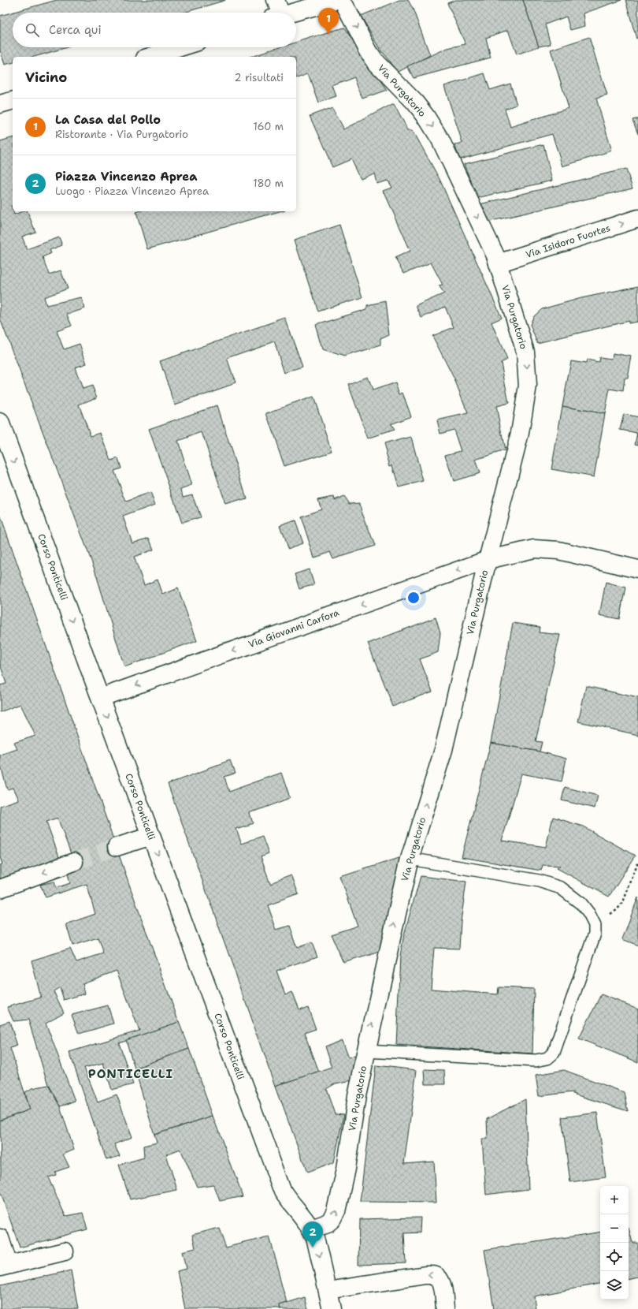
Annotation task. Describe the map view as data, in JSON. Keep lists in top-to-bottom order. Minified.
{"streets":{"street":["Via Purgatorio","Via Isidoro Fuortes","Corso Ponticelli","Via Giovanni Carfora"]},"crossings":[["Via Purgatorio","Via Isidoro Fuortes"],["Via Purgatorio","Corso Ponticelli"],["Via Purgatorio","Via Giovanni Carfora"],["Corso Ponticelli","Via Giovanni Carfora"]],"one_way":["Via Isidoro Fuortes","Corso Ponticelli","Via Giovanni Carfora"],"districts":["PONTICELLI"],"page":{"pins":["1","2"],"search":"Cerca qui","heading":["Vicino","2 risultati"],"list":[{"mark":"1","name":"La Casa del Pollo","note":"Ristorante · Via Purgatorio","value":"160 m"},{"mark":"2","name":"Piazza Vincenzo Aprea","note":"Luogo · Piazza Vincenzo Aprea","value":"180 m"}],"map_buttons":["+","−"]}}
